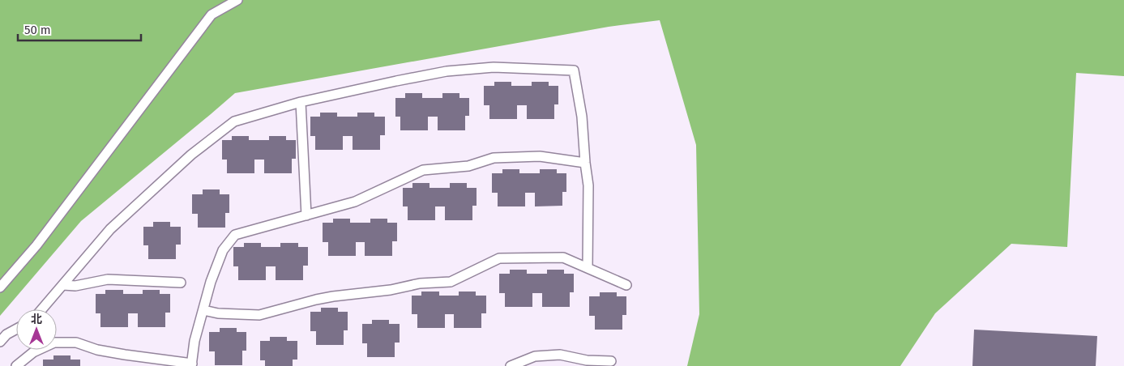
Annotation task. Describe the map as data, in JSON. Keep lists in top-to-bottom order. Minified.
{"scale_bar":"50 m","north":"top"}
